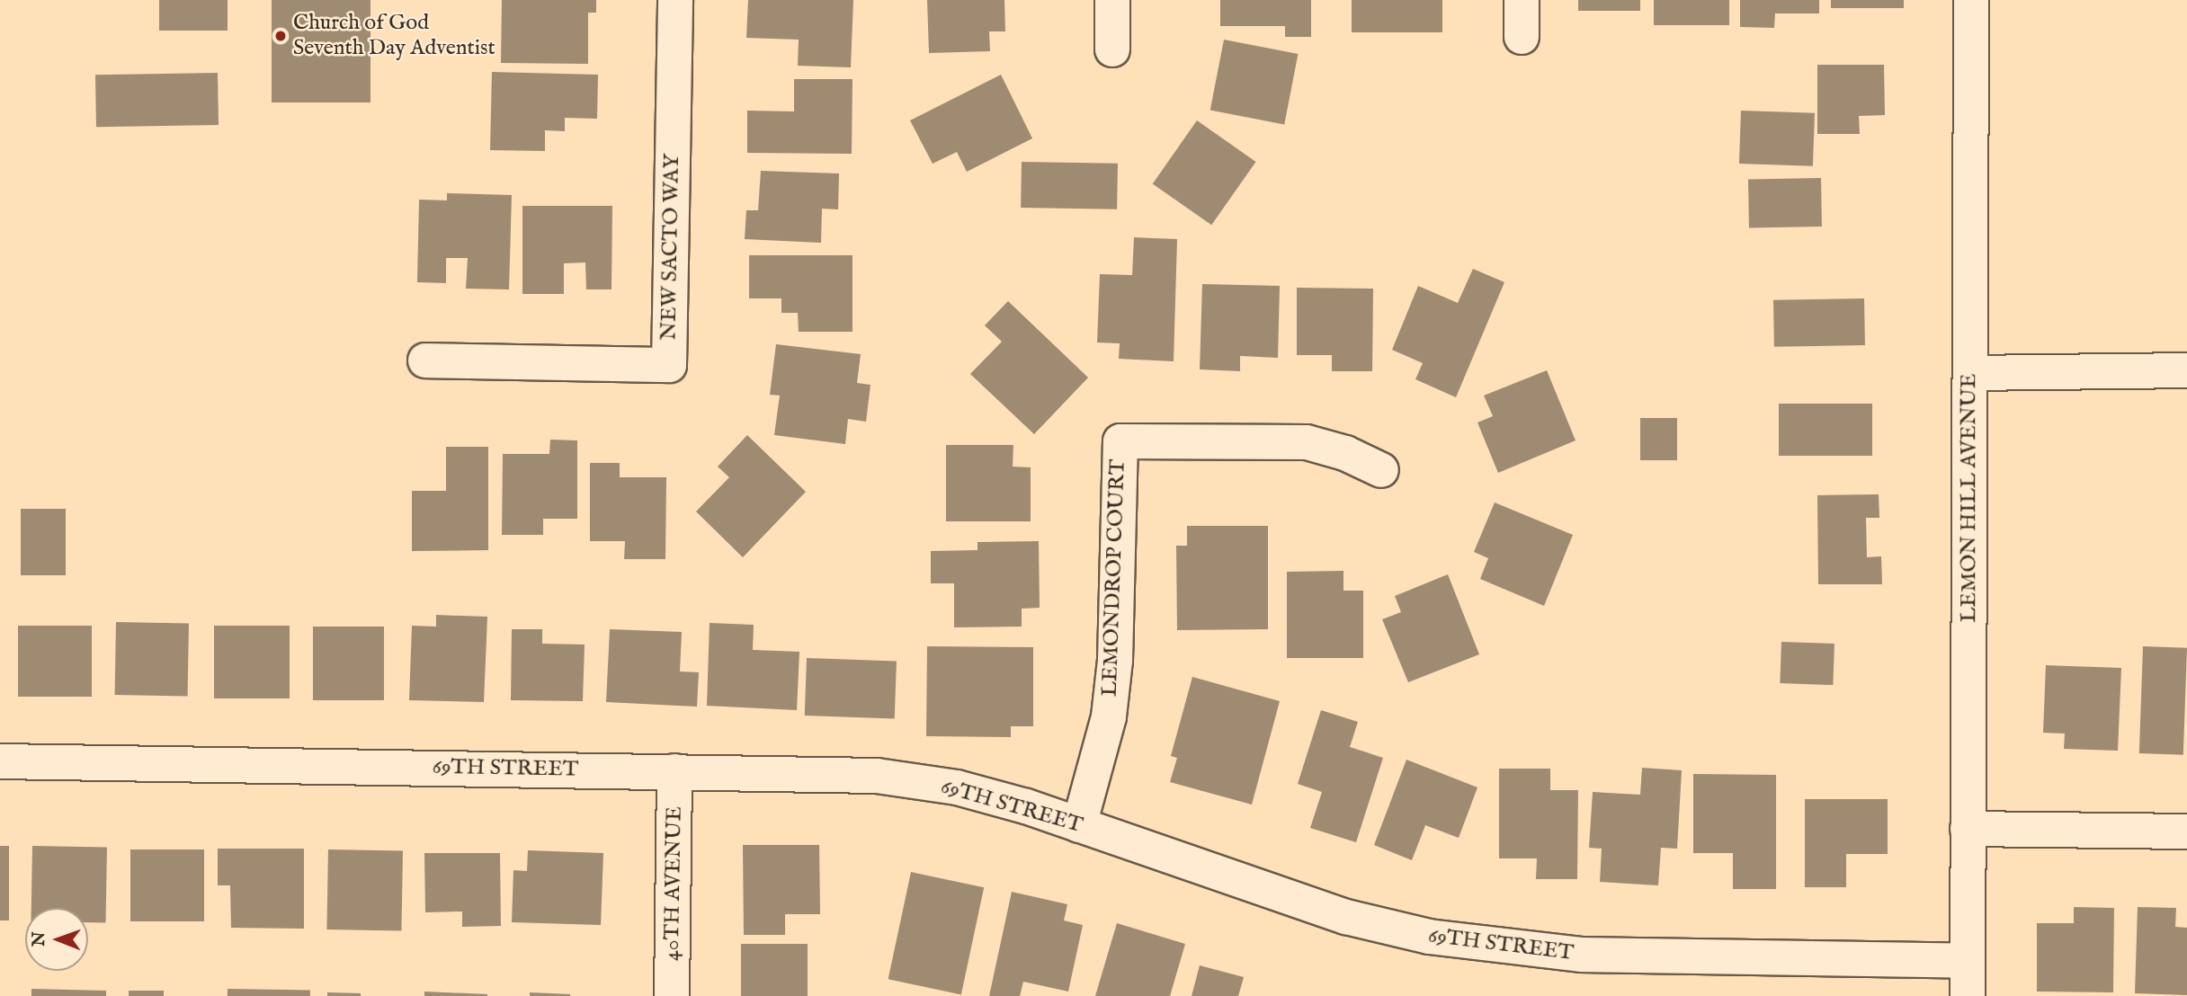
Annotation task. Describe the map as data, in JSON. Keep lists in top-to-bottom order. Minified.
{"streets":{"street":["NEW SACTO WAY","LEMON HILL AVENUE","LEMONDROP COURT","69TH STREET","40TH AVENUE"]},"crossings":[["LEMON HILL AVENUE","69TH STREET"],["LEMONDROP COURT","69TH STREET"],["69TH STREET","40TH AVENUE"]],"places":["Church of God Seventh Day Adventist"],"north":"left"}
